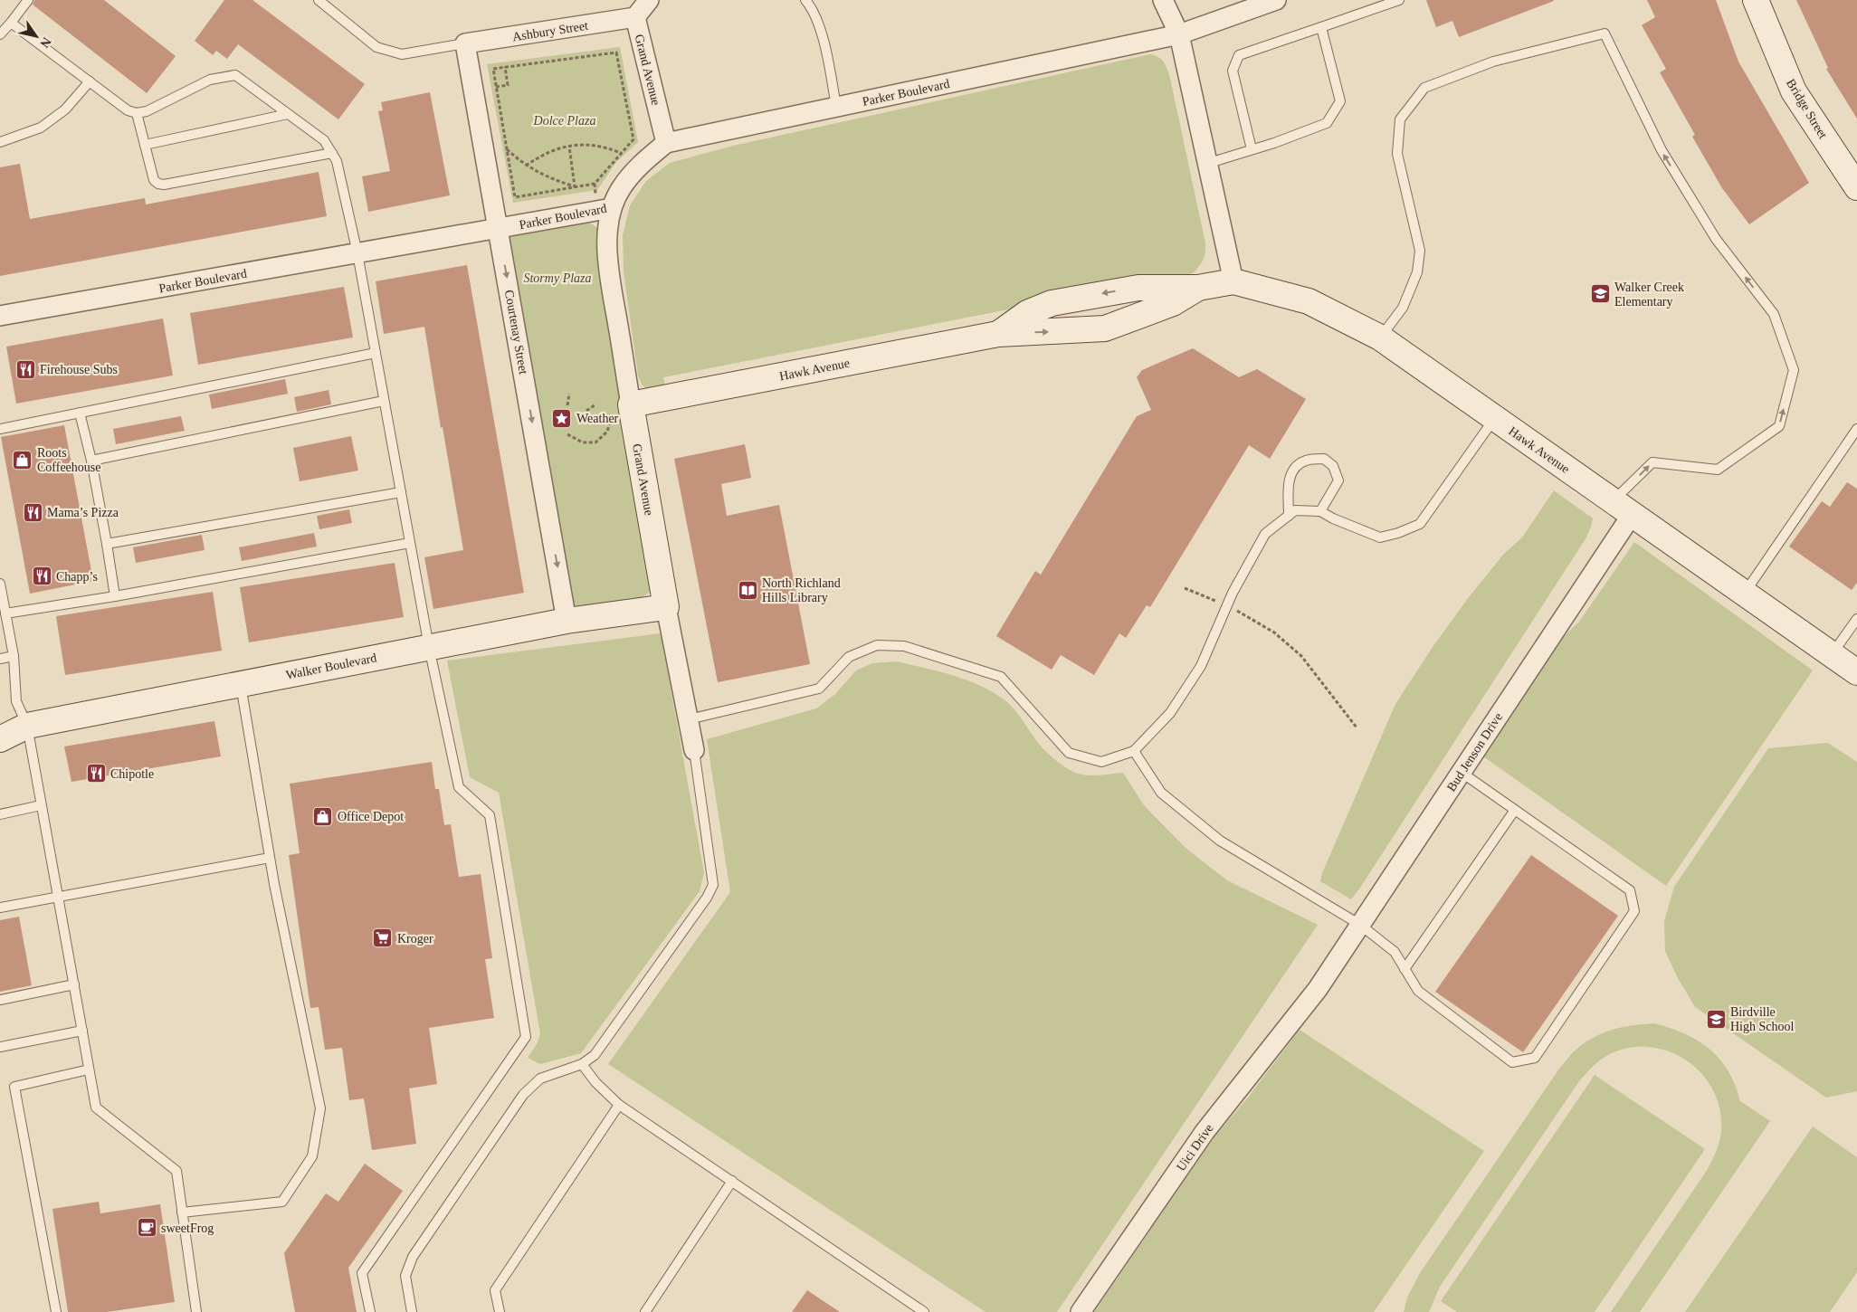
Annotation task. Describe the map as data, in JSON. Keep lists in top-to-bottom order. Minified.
{"streets":{"street":["Ashbury Street","Grand Avenue","Parker Boulevard","Bridge Street","Courtenay Street","Hawk Avenue","Walker Boulevard","Bud Jenson Drive","Uici Drive"]},"crossings":[["Ashbury Street","Grand Avenue"],["Ashbury Street","Courtenay Street"],["Grand Avenue","Parker Boulevard"],["Grand Avenue","Hawk Avenue"],["Grand Avenue","Walker Boulevard"],["Parker Boulevard","Courtenay Street"],["Courtenay Street","Walker Boulevard"],["Hawk Avenue","Bud Jenson Drive"],["Bud Jenson Drive","Uici Drive"]],"one_way":["Courtenay Street"],"parks":["Dolce Plaza","Stormy Plaza"],"places":{"school or university":["Walker Creek Elementary","Birdville High School"],"restaurant":["Firehouse Subs","Mama’s Pizza","Chapp’s","Chipotle"],"place":["Weather"],"shop":["Roots Coffeehouse","Office Depot"],"library":["North Richland Hills Library"],"supermarket":["Kroger"],"cafe":["sweetFrog"]},"north":"bottom right"}
